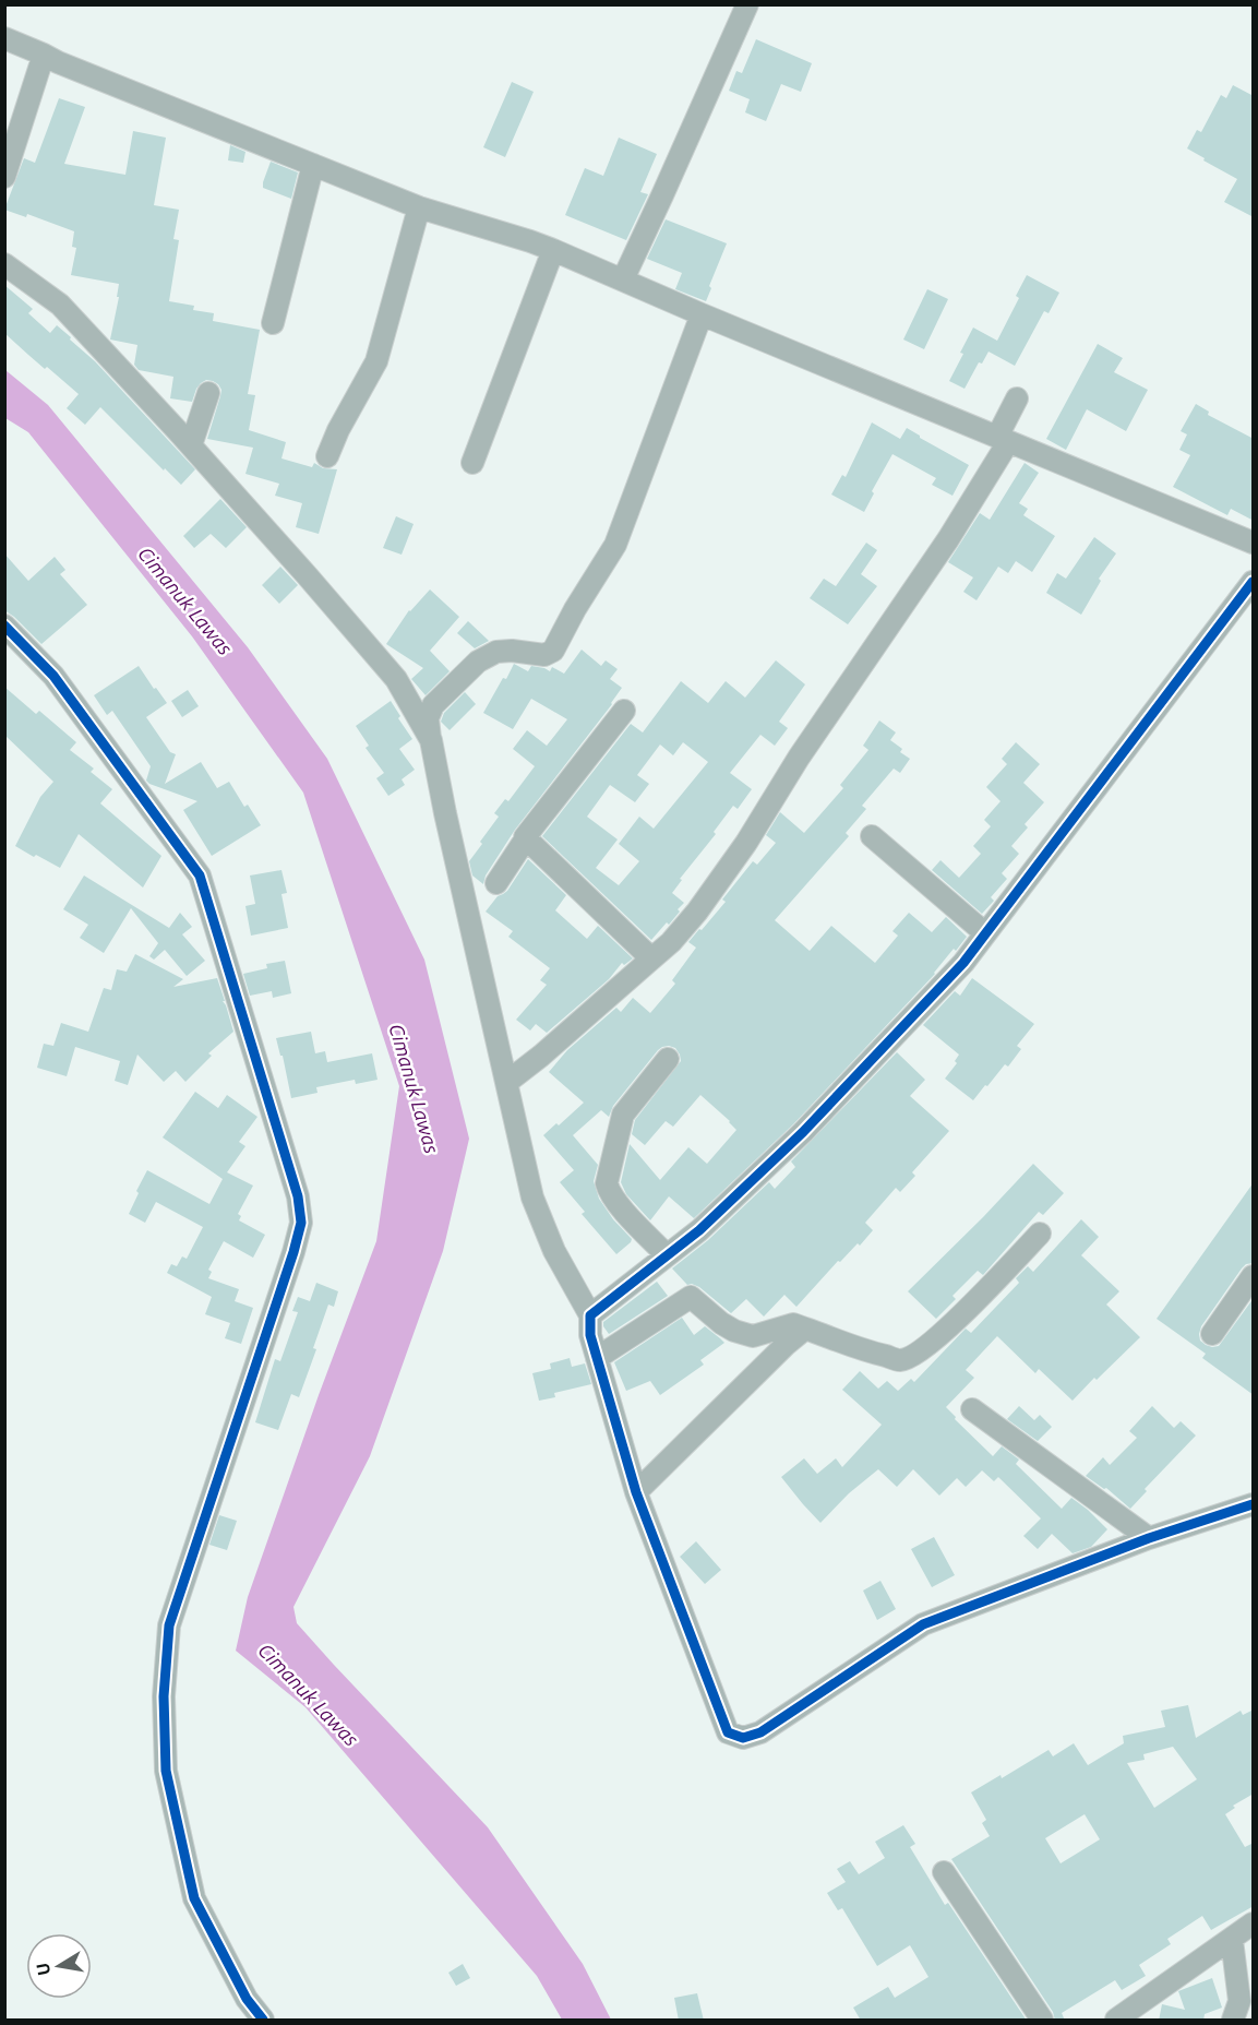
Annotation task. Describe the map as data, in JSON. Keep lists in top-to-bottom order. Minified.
{"water":["Cimanuk Lawas"],"north":"left"}
